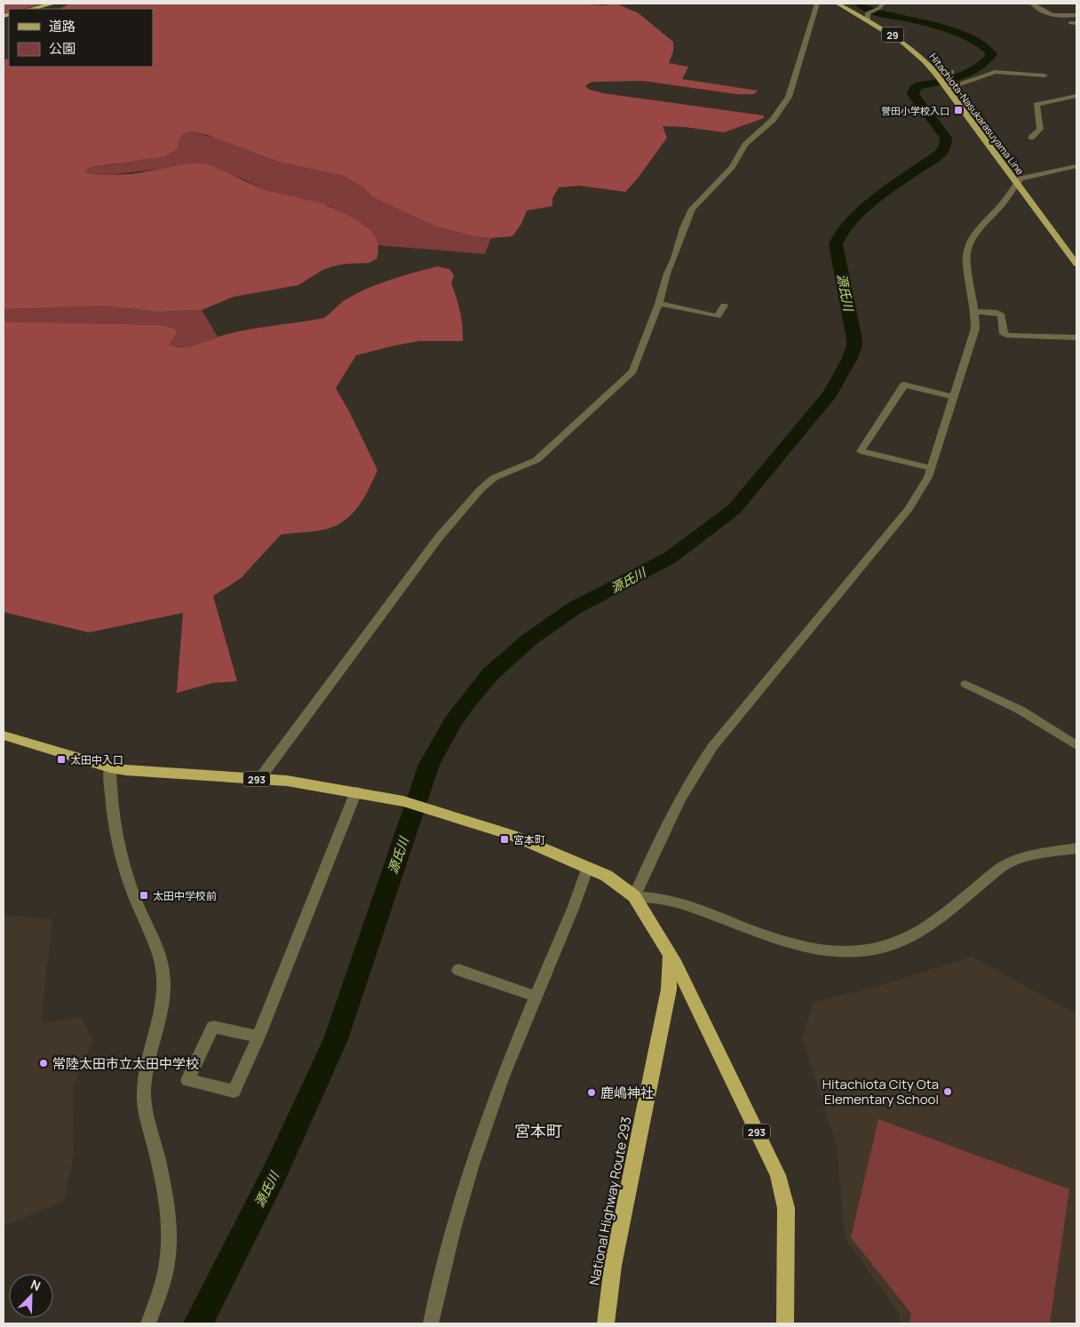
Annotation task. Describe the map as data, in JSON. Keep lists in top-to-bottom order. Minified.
{"streets":{"highway":["293","National Highway Route 293"],"main road":["29","Hitachiota-Nasukarasuyama Line"]},"crossings":[["293","National Highway Route 293"]],"districts":["宮本町"],"water":["源氏川"],"places":{"transit":["誉田小学校入口","太田中入口","宮本町","太田中学校前"],"other":["常陸太田市立太田中学校","Hitachiota City Ota Elementary School","鹿嶋神社"]},"legend":["道路","公園"],"north":"top right"}
